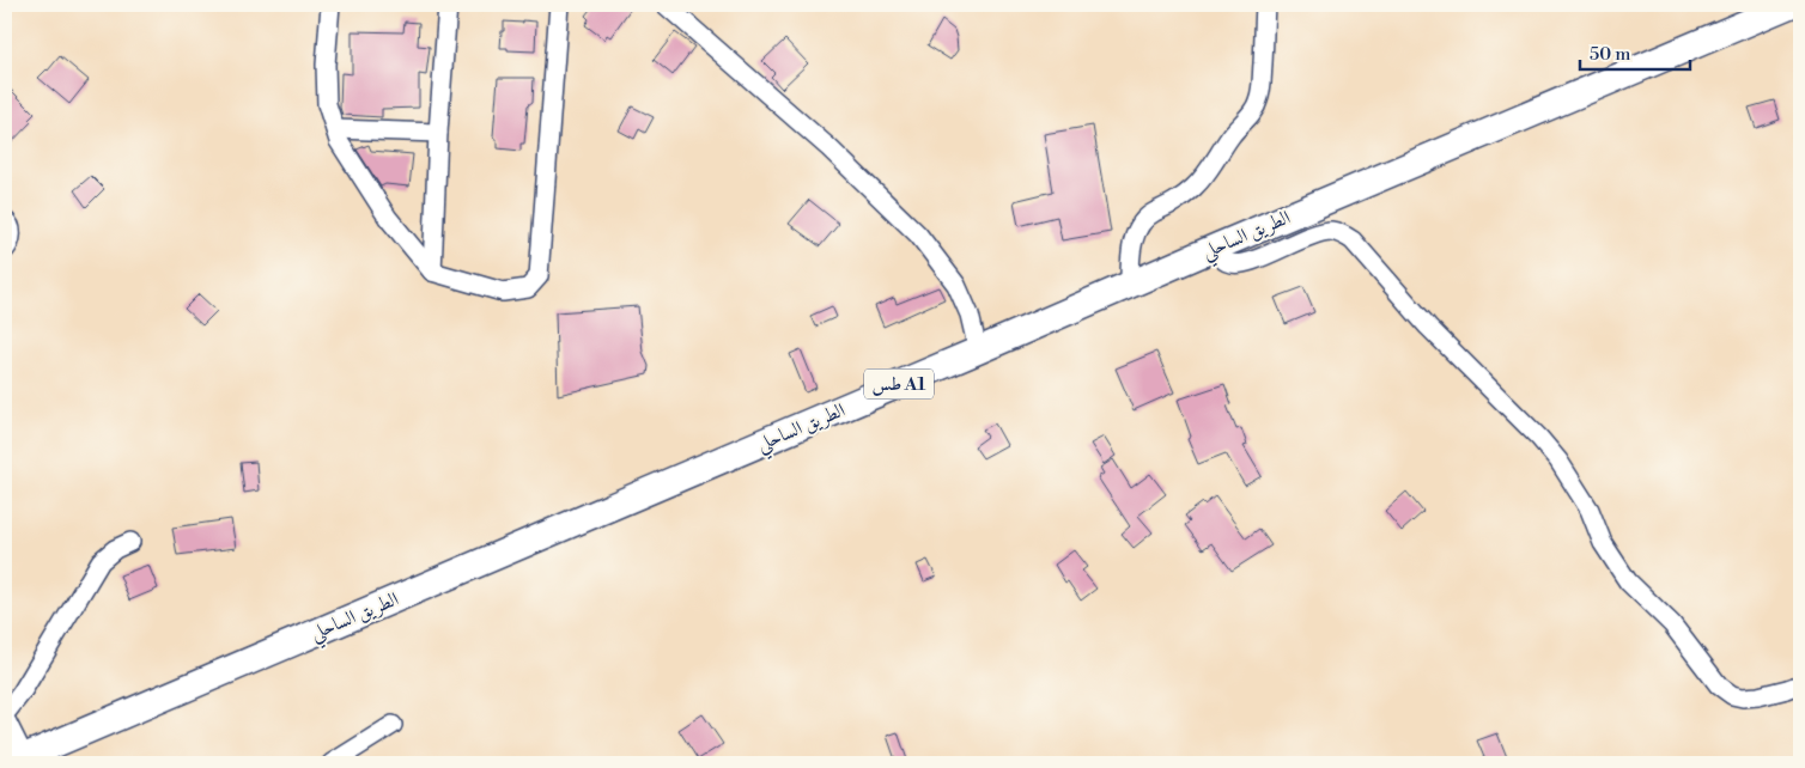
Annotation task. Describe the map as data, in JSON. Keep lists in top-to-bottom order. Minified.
{"streets":{"highway":["الطريق الساحلي","طس A1"]},"scale_bar":"50 m"}
